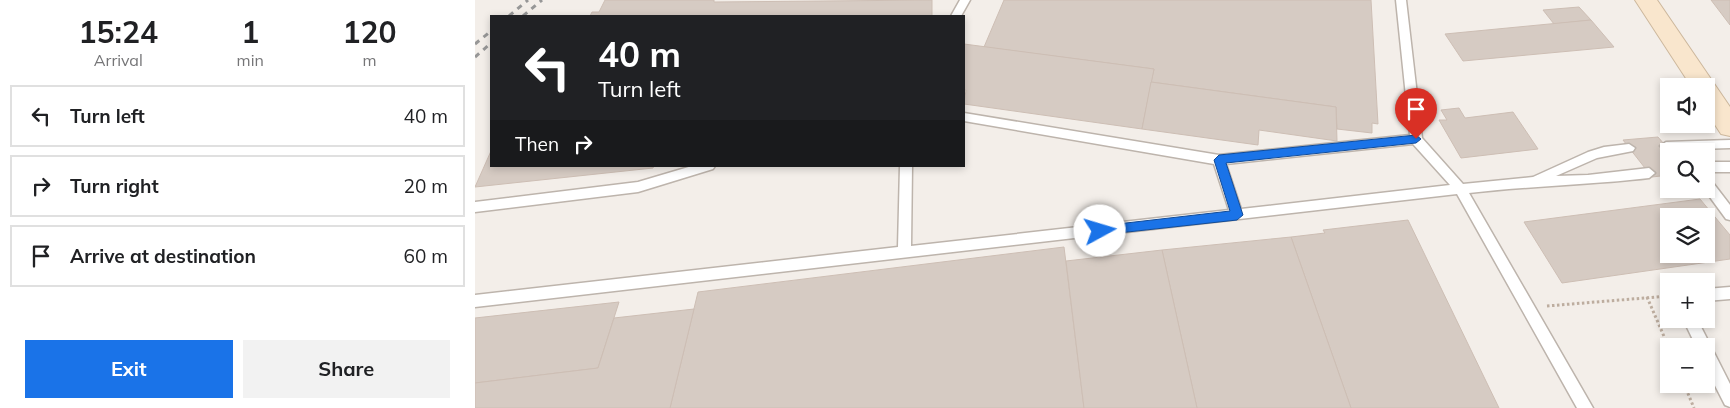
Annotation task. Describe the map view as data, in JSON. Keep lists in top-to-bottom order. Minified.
{"page":{"eta":["15:24","Arrival","1","min","120","m"],"turn":["40 m","Turn left"],"map_buttons":["+","−"],"list":[{"name":"Turn left","value":"40 m"},{"name":"Turn right","value":"20 m"},{"name":"Arrive at destination","value":"60 m"}],"then":"Then","buttons":["Exit","Share"]}}
